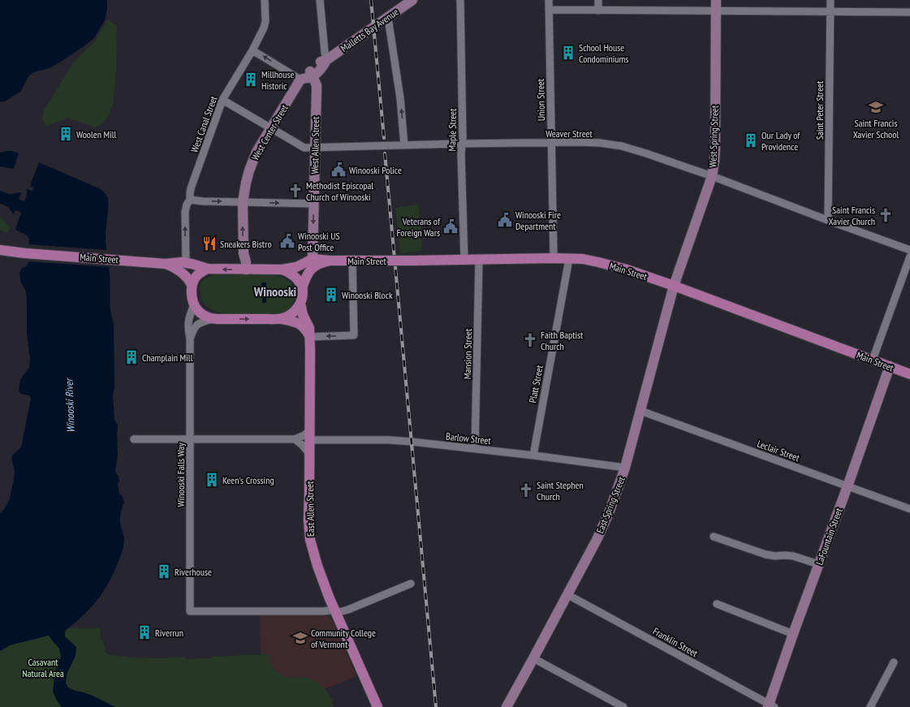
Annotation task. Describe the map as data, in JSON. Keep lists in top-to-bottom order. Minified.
{"streets":{"main road":["Main Street","East Allen Street"],"street":["Malletts Bay Avenue","Union Street","Saint Peter Street","West Canal Street","Maple Street","West Center Street","Weaver Street","West Spring Street","West Allen Street","Mansion Street","Platt Street","Barlow Street","Leclair Street","Winooski Falls Way","East Spring Street","LaFountain Street","Franklin Street"]},"crossings":[["Malletts Bay Avenue","West Center Street"],["Malletts Bay Avenue","West Allen Street"],["Union Street","Weaver Street"],["Union Street","Main Street"],["Saint Peter Street","Weaver Street"],["West Canal Street","Weaver Street"],["West Canal Street","Main Street"],["Maple Street","Weaver Street"],["Maple Street","Main Street"],["West Center Street","Weaver Street"],["West Center Street","West Allen Street"],["West Center Street","Main Street"],["Weaver Street","West Spring Street"],["Weaver Street","West Allen Street"],["West Spring Street","Main Street"],["West Spring Street","East Spring Street"],["West Allen Street","Main Street"],["Main Street","Mansion Street"],["Main Street","Platt Street"],["Main Street","East Spring Street"],["Main Street","East Allen Street"],["Main Street","LaFountain Street"],["Mansion Street","Barlow Street"],["Platt Street","Barlow Street"],["Barlow Street","East Spring Street"],["Barlow Street","East Allen Street"],["Leclair Street","East Spring Street"],["Leclair Street","LaFountain Street"],["Winooski Falls Way","East Allen Street"],["East Spring Street","Franklin Street"],["LaFountain Street","Franklin Street"]],"districts":["Winooski"],"water":["Winooski River"],"parks":["Casavant Natural Area"],"places":{"building":["School House Condominiums","Millhouse Historic","Woolen Mill","Our Lady of Providence","Winooski Block","Champlain Mill","Keen's Crossing","Riverhouse","Riverrun"],"school or university":["Saint Francis Xavier School","Community College of Vermont"],"public building":["Winooski Police","Winooski Fire Department","Veterans of Foreign Wars","Winooski US Post Office"],"church":["Methodist Episcopal Church of Winooski","Saint Francis Xavier Church","Faith Baptist Church","Saint Stephen Church"],"restaurant":["Sneakers Bistro"]}}
